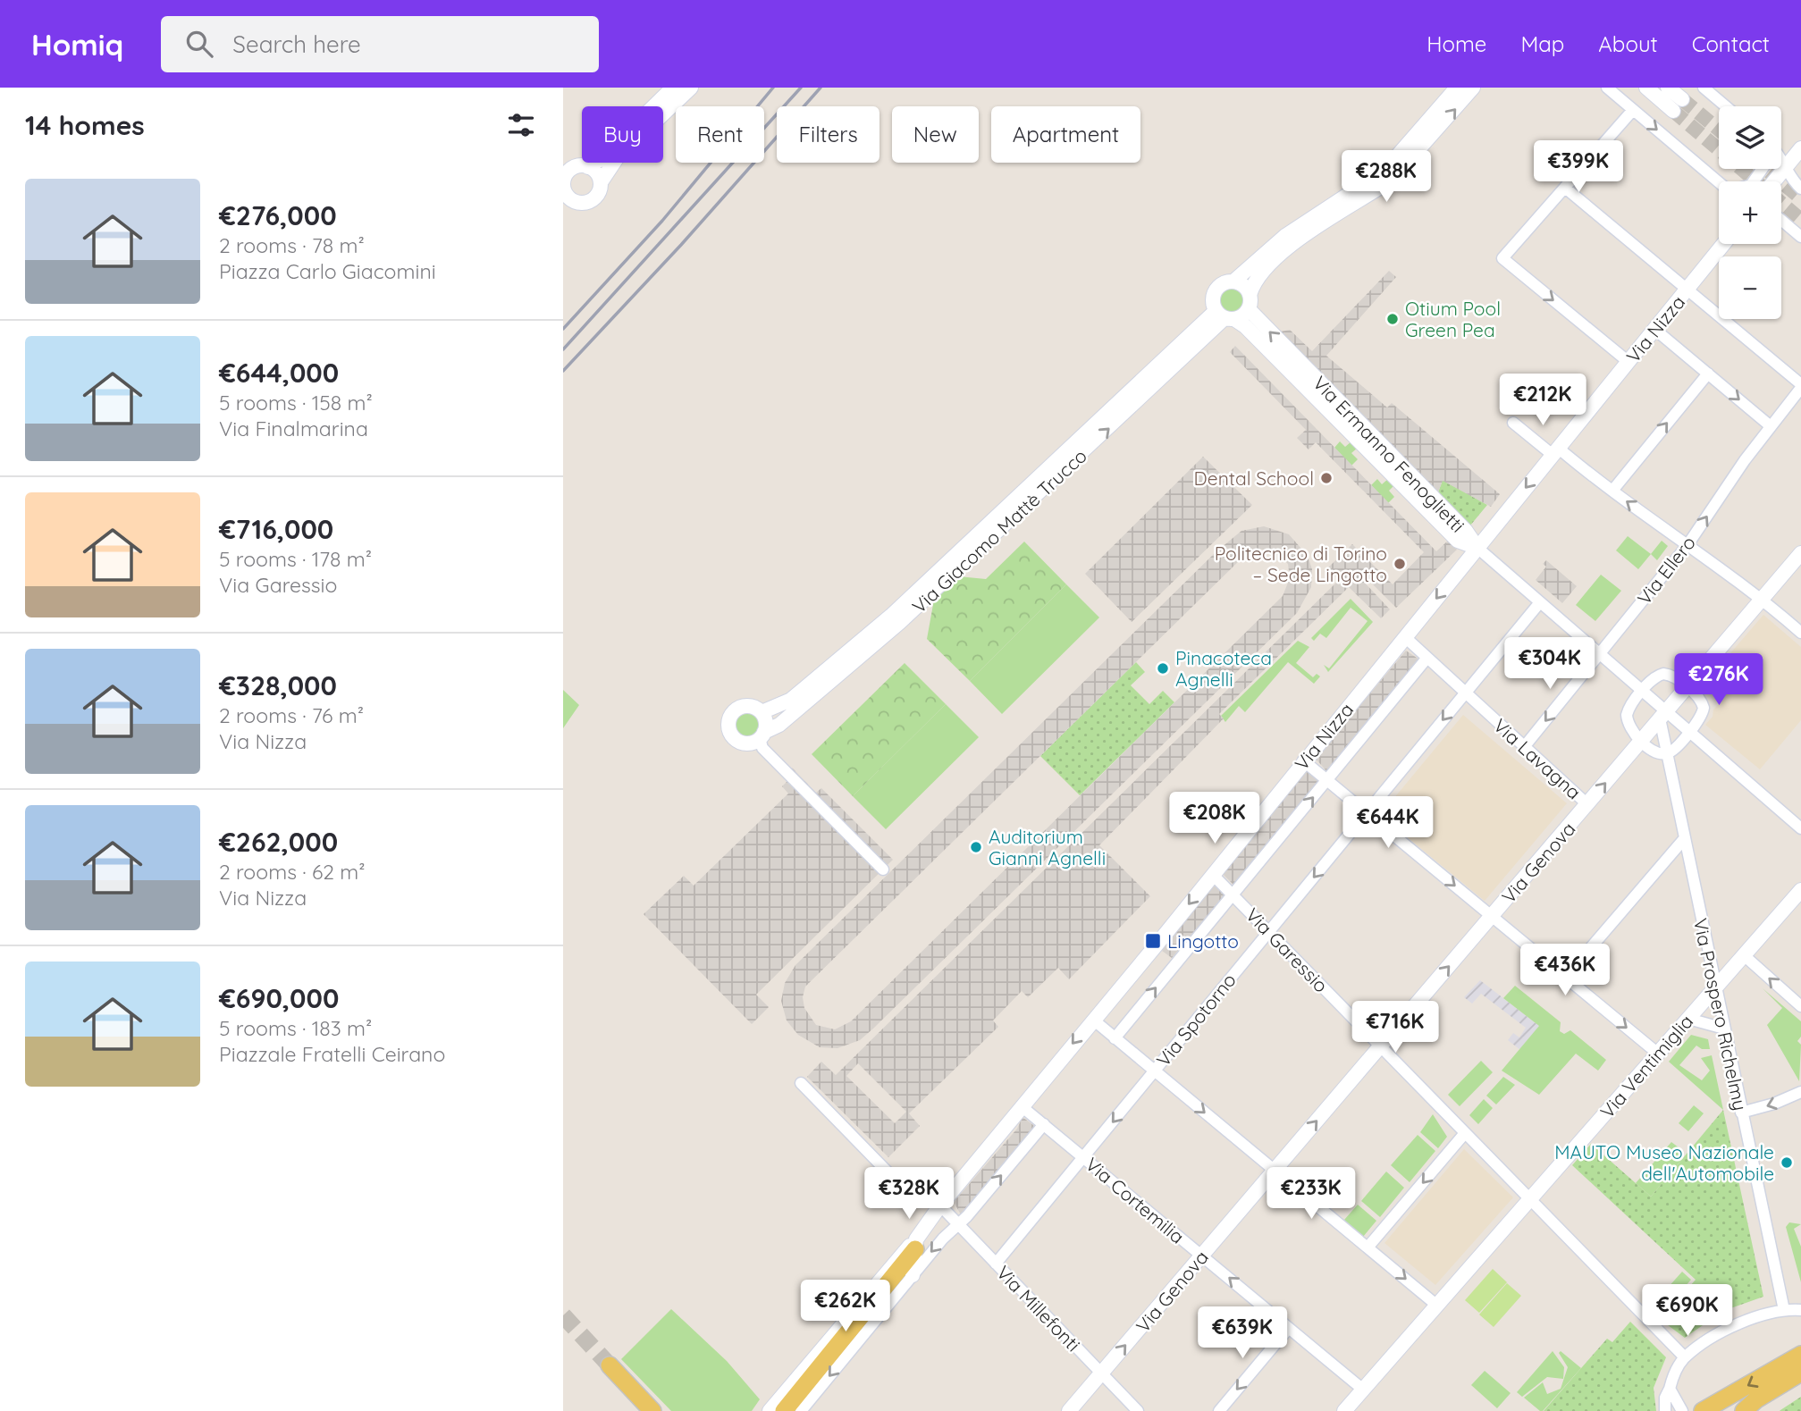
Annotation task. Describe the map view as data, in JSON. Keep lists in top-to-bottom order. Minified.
{"streets":{"street":["Via Nizza","Via Ermanno Fenoglietti","Via Giacomo Mattè Trucco","Via Ellero","Via Lavagna","Via Genova","Via Garessio","Via Prospero Richelmy","Via Spotorno","Via Ventimiglia","Via Cortemilia","Via Millefonti"]},"crossings":[["Via Nizza","Via Ermanno Fenoglietti"],["Via Nizza","Via Lavagna"],["Via Nizza","Via Garessio"],["Via Nizza","Via Cortemilia"],["Via Nizza","Via Millefonti"],["Via Ermanno Fenoglietti","Via Giacomo Mattè Trucco"],["Via Ellero","Via Lavagna"],["Via Lavagna","Via Genova"],["Via Lavagna","Via Spotorno"],["Via Genova","Via Garessio"],["Via Genova","Via Prospero Richelmy"],["Via Genova","Via Cortemilia"],["Via Genova","Via Millefonti"],["Via Garessio","Via Spotorno"],["Via Garessio","Via Ventimiglia"],["Via Prospero Richelmy","Via Ventimiglia"],["Via Spotorno","Via Cortemilia"],["Via Spotorno","Via Millefonti"],["Via Ventimiglia","Via Cortemilia"]],"places":{"other":["Otium Pool Green Pea","Dental School","Politecnico di Torino – Sede Lingotto","Pinacoteca Agnelli","Auditorium Gianni Agnelli","MAUTO Museo Nazionale dell'Automobile"],"transit":["Lingotto"]},"page":{"header":"Homiq","search":"Search here","nav":["Home","Map","About","Contact"],"heading":"14 homes","map_buttons":["+","−"],"chip":["Buy","Rent","Filters","New","Apartment"],"price":["€399K","€288K","€212K","€304K","€276K","€208K","€644K","€436K","€716K","€328K","€233K","€262K","€690K","€639K"],"list":[{"name":"€276,000","note":"2 rooms · 78 m² · Piazza Carlo Giacomini"},{"name":"€644,000","note":"5 rooms · 158 m² · Via Finalmarina"},{"name":"€716,000","note":"5 rooms · 178 m² · Via Garessio"},{"name":"€328,000","note":"2 rooms · 76 m² · Via Nizza"},{"name":"€262,000","note":"2 rooms · 62 m² · Via Nizza"},{"name":"€690,000","note":"5 rooms · 183 m² · Piazzale Fratelli Ceirano"}]}}
